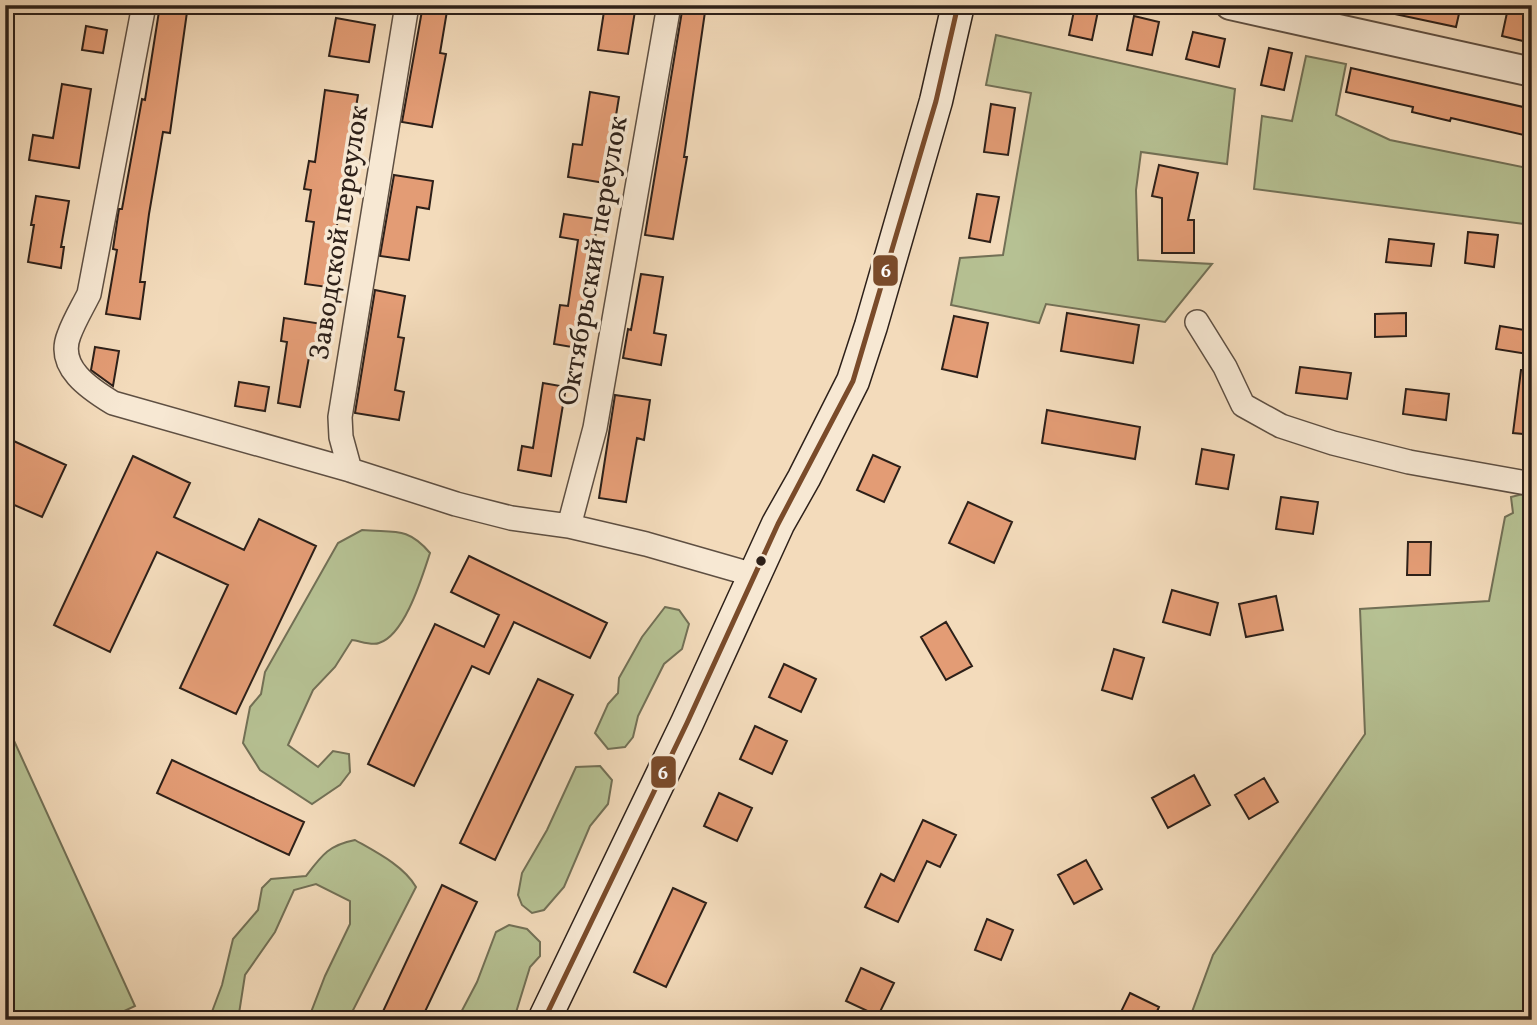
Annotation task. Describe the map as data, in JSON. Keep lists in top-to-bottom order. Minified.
{"streets":{"street":["Заводской переулок","Октябрьский переулок"]},"lines":["transit line 6"]}
